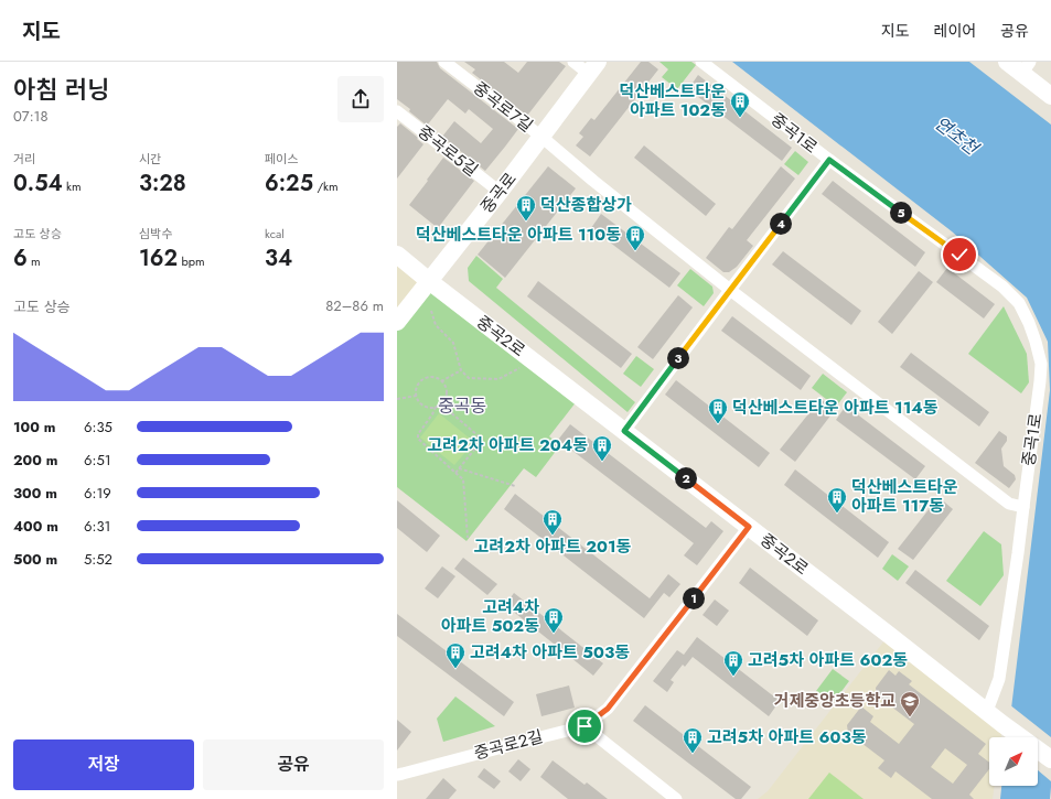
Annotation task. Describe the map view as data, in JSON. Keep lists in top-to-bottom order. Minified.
{"streets":{"street":["중곡로7길","중곡1로","중곡로5길","중곡로","중곡2로","중곡로2길"]},"crossings":[["중곡로7길","중곡1로"],["중곡로7길","중곡로"],["중곡1로","중곡2로"],["중곡로5길","중곡로"],["중곡로","중곡2로"]],"districts":["중곡동"],"water":["연초천"],"places":{"building":["덕산베스트타운 아파트 102동","덕산종합상가","덕산베스트타운 아파트 110동","덕산베스트타운 아파트 114동","고려2차 아파트 204동","덕산베스트타운 아파트 117동","고려2차 아파트 201동","고려4차 아파트 502동","고려4차 아파트 503동","고려5차 아파트 602동","고려5차 아파트 603동"],"school or university":["거제중앙초등학교"]},"north":"top right","page":{"header":"지도","nav":["지도","레이어","공유"],"heading":["아침 러닝","07:18"],"stats":[["거리","0.54 km"],["시간","3:28"],["페이스","6:25 /km"],["고도 상승","6 m"],["심박수","162 bpm"],["kcal","34"]],"pins":["5","4","3","2","1"],"chart":["고도 상승","82–86 m"],"list":[{"name":"100 m","note":"6:35"},{"name":"200 m","note":"6:51"},{"name":"300 m","note":"6:19"},{"name":"400 m","note":"6:31"},{"name":"500 m","note":"5:52"}],"buttons":["저장","공유"]}}
